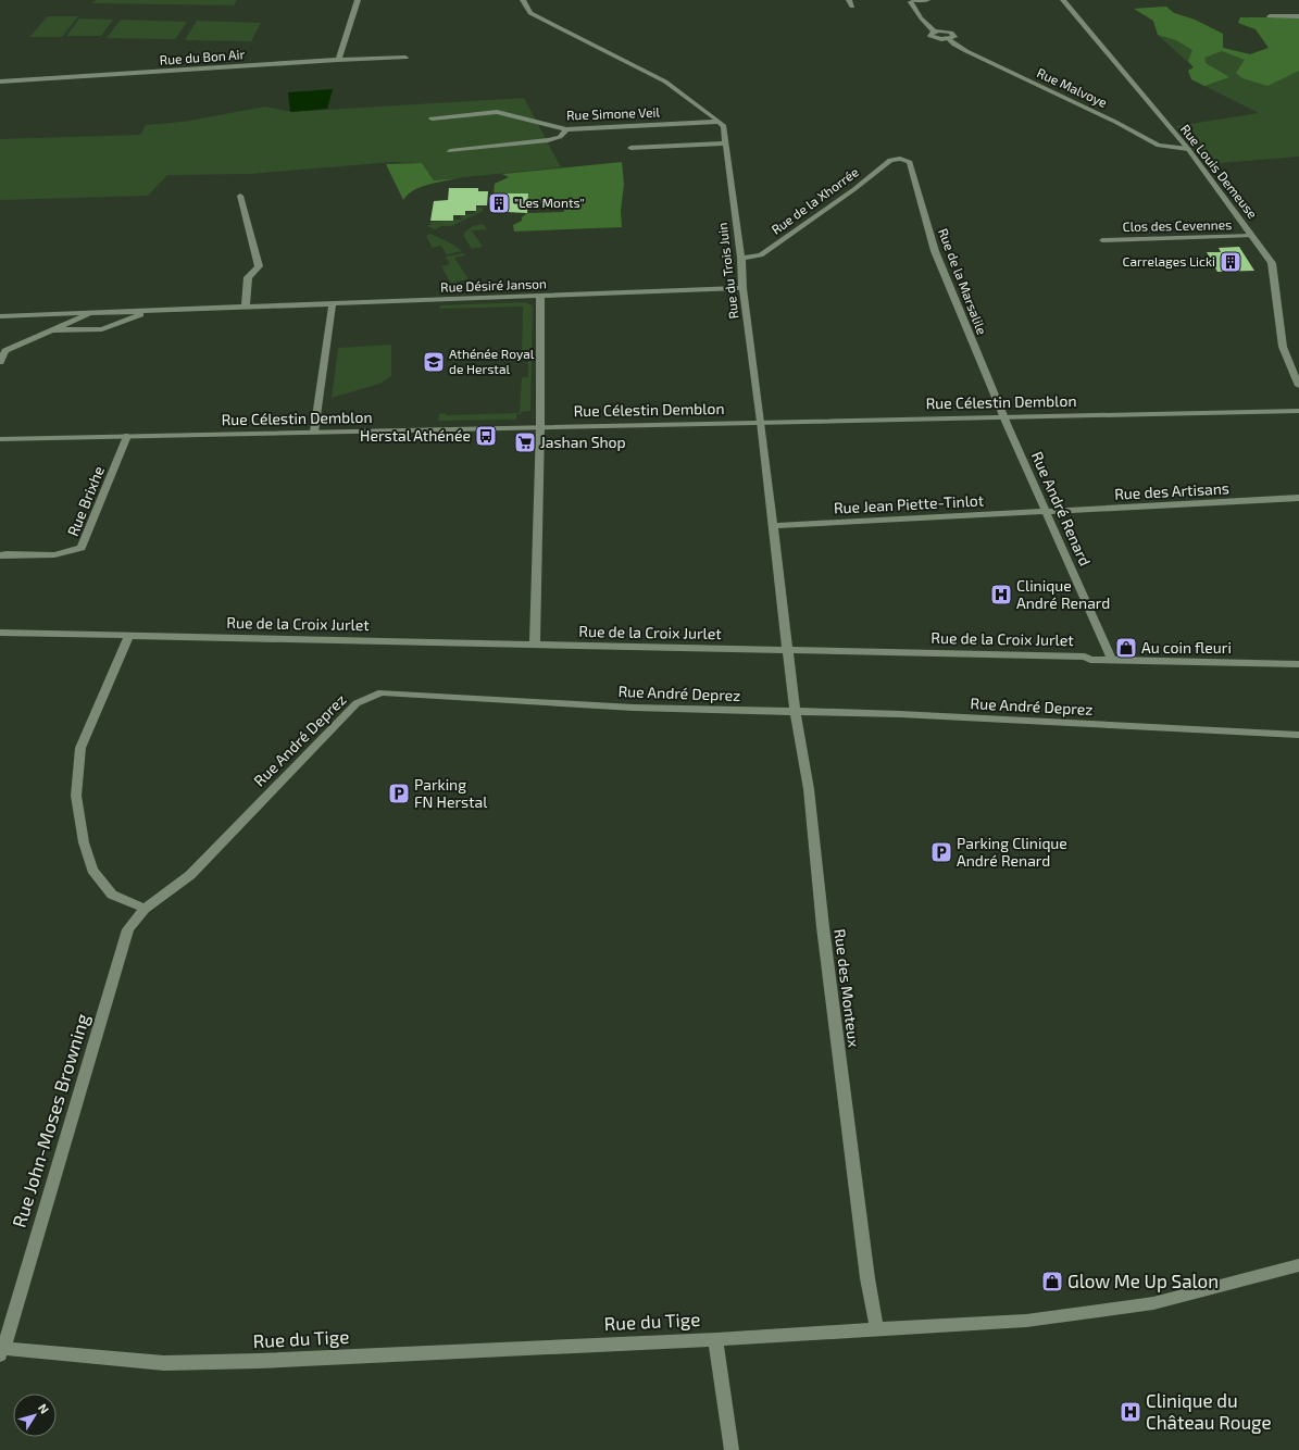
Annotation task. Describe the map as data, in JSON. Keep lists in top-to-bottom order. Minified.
{"streets":{"street":["Rue du Bon Air","Rue Malvoye","Rue Simone Veil","Rue Louis Demeuse","Rue de la Xhorrée","Clos des Cevennes","Rue du Trois Juin","Rue de la Marsalile","Rue Désiré Janson","Rue Célestin Demblon","Rue des Artisans","Rue Brixhe","Rue Jean Piette-Tinlot","Rue André Renard","Rue de la Croix Jurlet","Rue André Deprez","Rue des Monteux","Rue John-Moses Browning","Rue du Tige"]},"crossings":[["Rue Malvoye","Rue Louis Demeuse"],["Rue Simone Veil","Rue du Trois Juin"],["Rue Louis Demeuse","Clos des Cevennes"],["Rue de la Xhorrée","Rue du Trois Juin"],["Rue de la Xhorrée","Rue de la Marsalile"],["Rue du Trois Juin","Rue Désiré Janson"],["Rue du Trois Juin","Rue Célestin Demblon"],["Rue du Trois Juin","Rue Jean Piette-Tinlot"],["Rue du Trois Juin","Rue de la Croix Jurlet"],["Rue du Trois Juin","Rue des Monteux"],["Rue de la Marsalile","Rue Célestin Demblon"],["Rue de la Marsalile","Rue André Renard"],["Rue Célestin Demblon","Rue Brixhe"],["Rue Célestin Demblon","Rue André Renard"],["Rue des Artisans","Rue Jean Piette-Tinlot"],["Rue des Artisans","Rue André Renard"],["Rue Jean Piette-Tinlot","Rue André Renard"],["Rue André Renard","Rue de la Croix Jurlet"],["Rue de la Croix Jurlet","Rue des Monteux"],["Rue André Deprez","Rue des Monteux"],["Rue André Deprez","Rue John-Moses Browning"],["Rue des Monteux","Rue du Tige"],["Rue John-Moses Browning","Rue du Tige"]],"places":{"building":["\"Les Monts\"","Carrelages Licki"],"school or university":["Athénée Royal de Herstal"],"bus stop":["Herstal Athénée"],"supermarket":["Jashan Shop"],"hospital":["Clinique André Renard","Clinique du Château Rouge"],"shop":["Au coin fleuri","Glow Me Up Salon"],"parking":["Parking FN Herstal","Parking Clinique André Renard"]},"north":"top right"}
